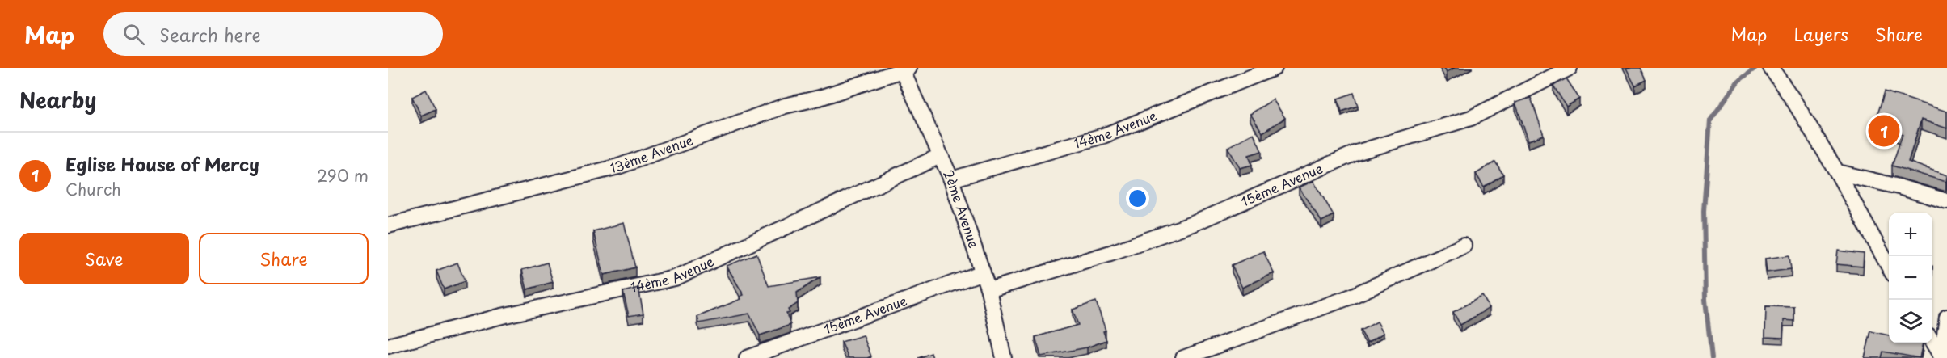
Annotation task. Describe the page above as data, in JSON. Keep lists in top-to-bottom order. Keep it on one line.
{"streets":{"street":["14ème Avenue","13ème Avenue","15ème Avenue","2ème Avenue"]},"crossings":[["14ème Avenue","2ème Avenue"],["13ème Avenue","2ème Avenue"],["15ème Avenue","2ème Avenue"]],"page":{"header":"Map","search":"Search here","nav":["Map","Layers","Share"],"heading":"Nearby","pins":"1","list":[{"mark":"1","name":"Eglise House of Mercy","note":"Church","value":"290 m"}],"map_buttons":["+","−"],"buttons":["Save","Share"]}}
